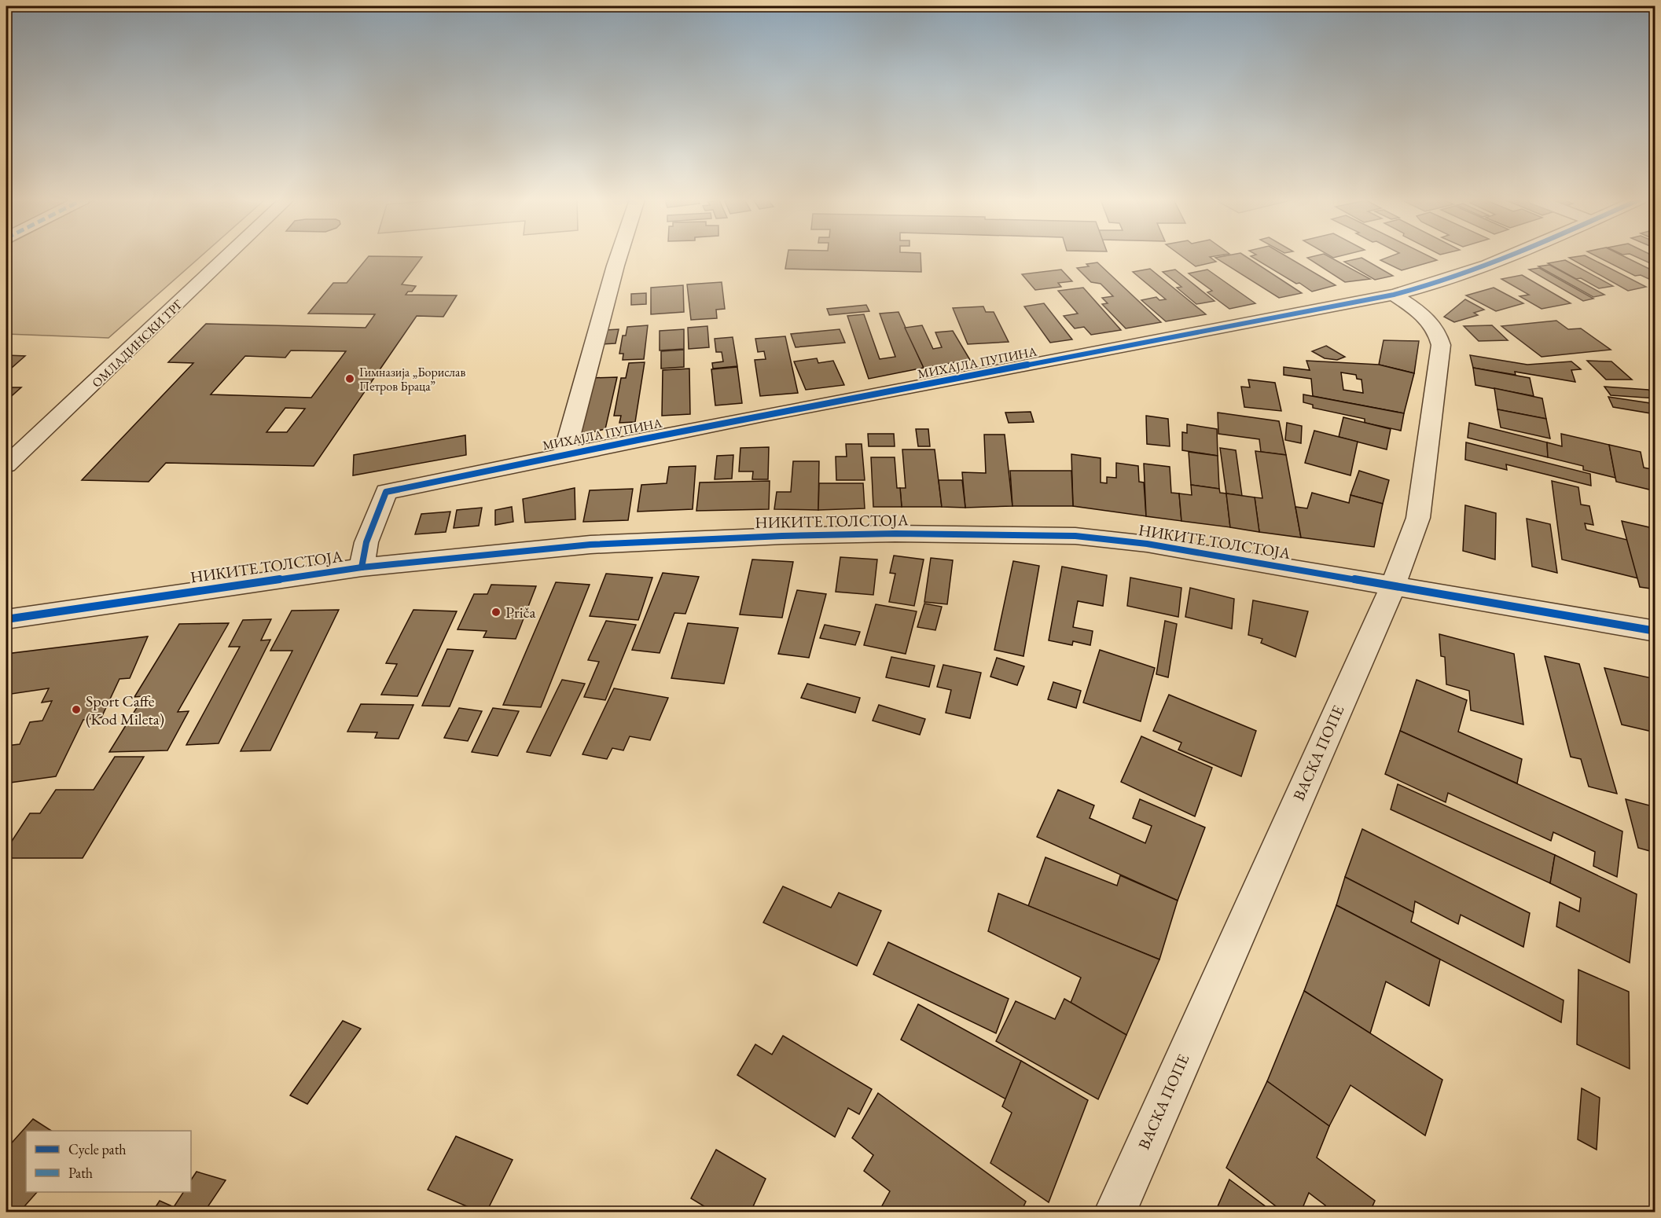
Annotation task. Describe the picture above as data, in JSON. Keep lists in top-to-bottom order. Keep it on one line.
{"streets":{"street":["ОМЛАДИНСКИ ТРГ","МИХАЈЛА ПУПИНА","НИКИТЕ ТОЛСТОЈА","ВАСКА ПОПЕ"]},"crossings":[["МИХАЈЛА ПУПИНА","НИКИТЕ ТОЛСТОЈА"],["МИХАЈЛА ПУПИНА","ВАСКА ПОПЕ"],["НИКИТЕ ТОЛСТОЈА","ВАСКА ПОПЕ"]],"places":["Гимназија „Борислав Петров Браца”","Priča","Sport Caffe (Kod Mileta)"],"legend":["Cycle path","Path"]}
